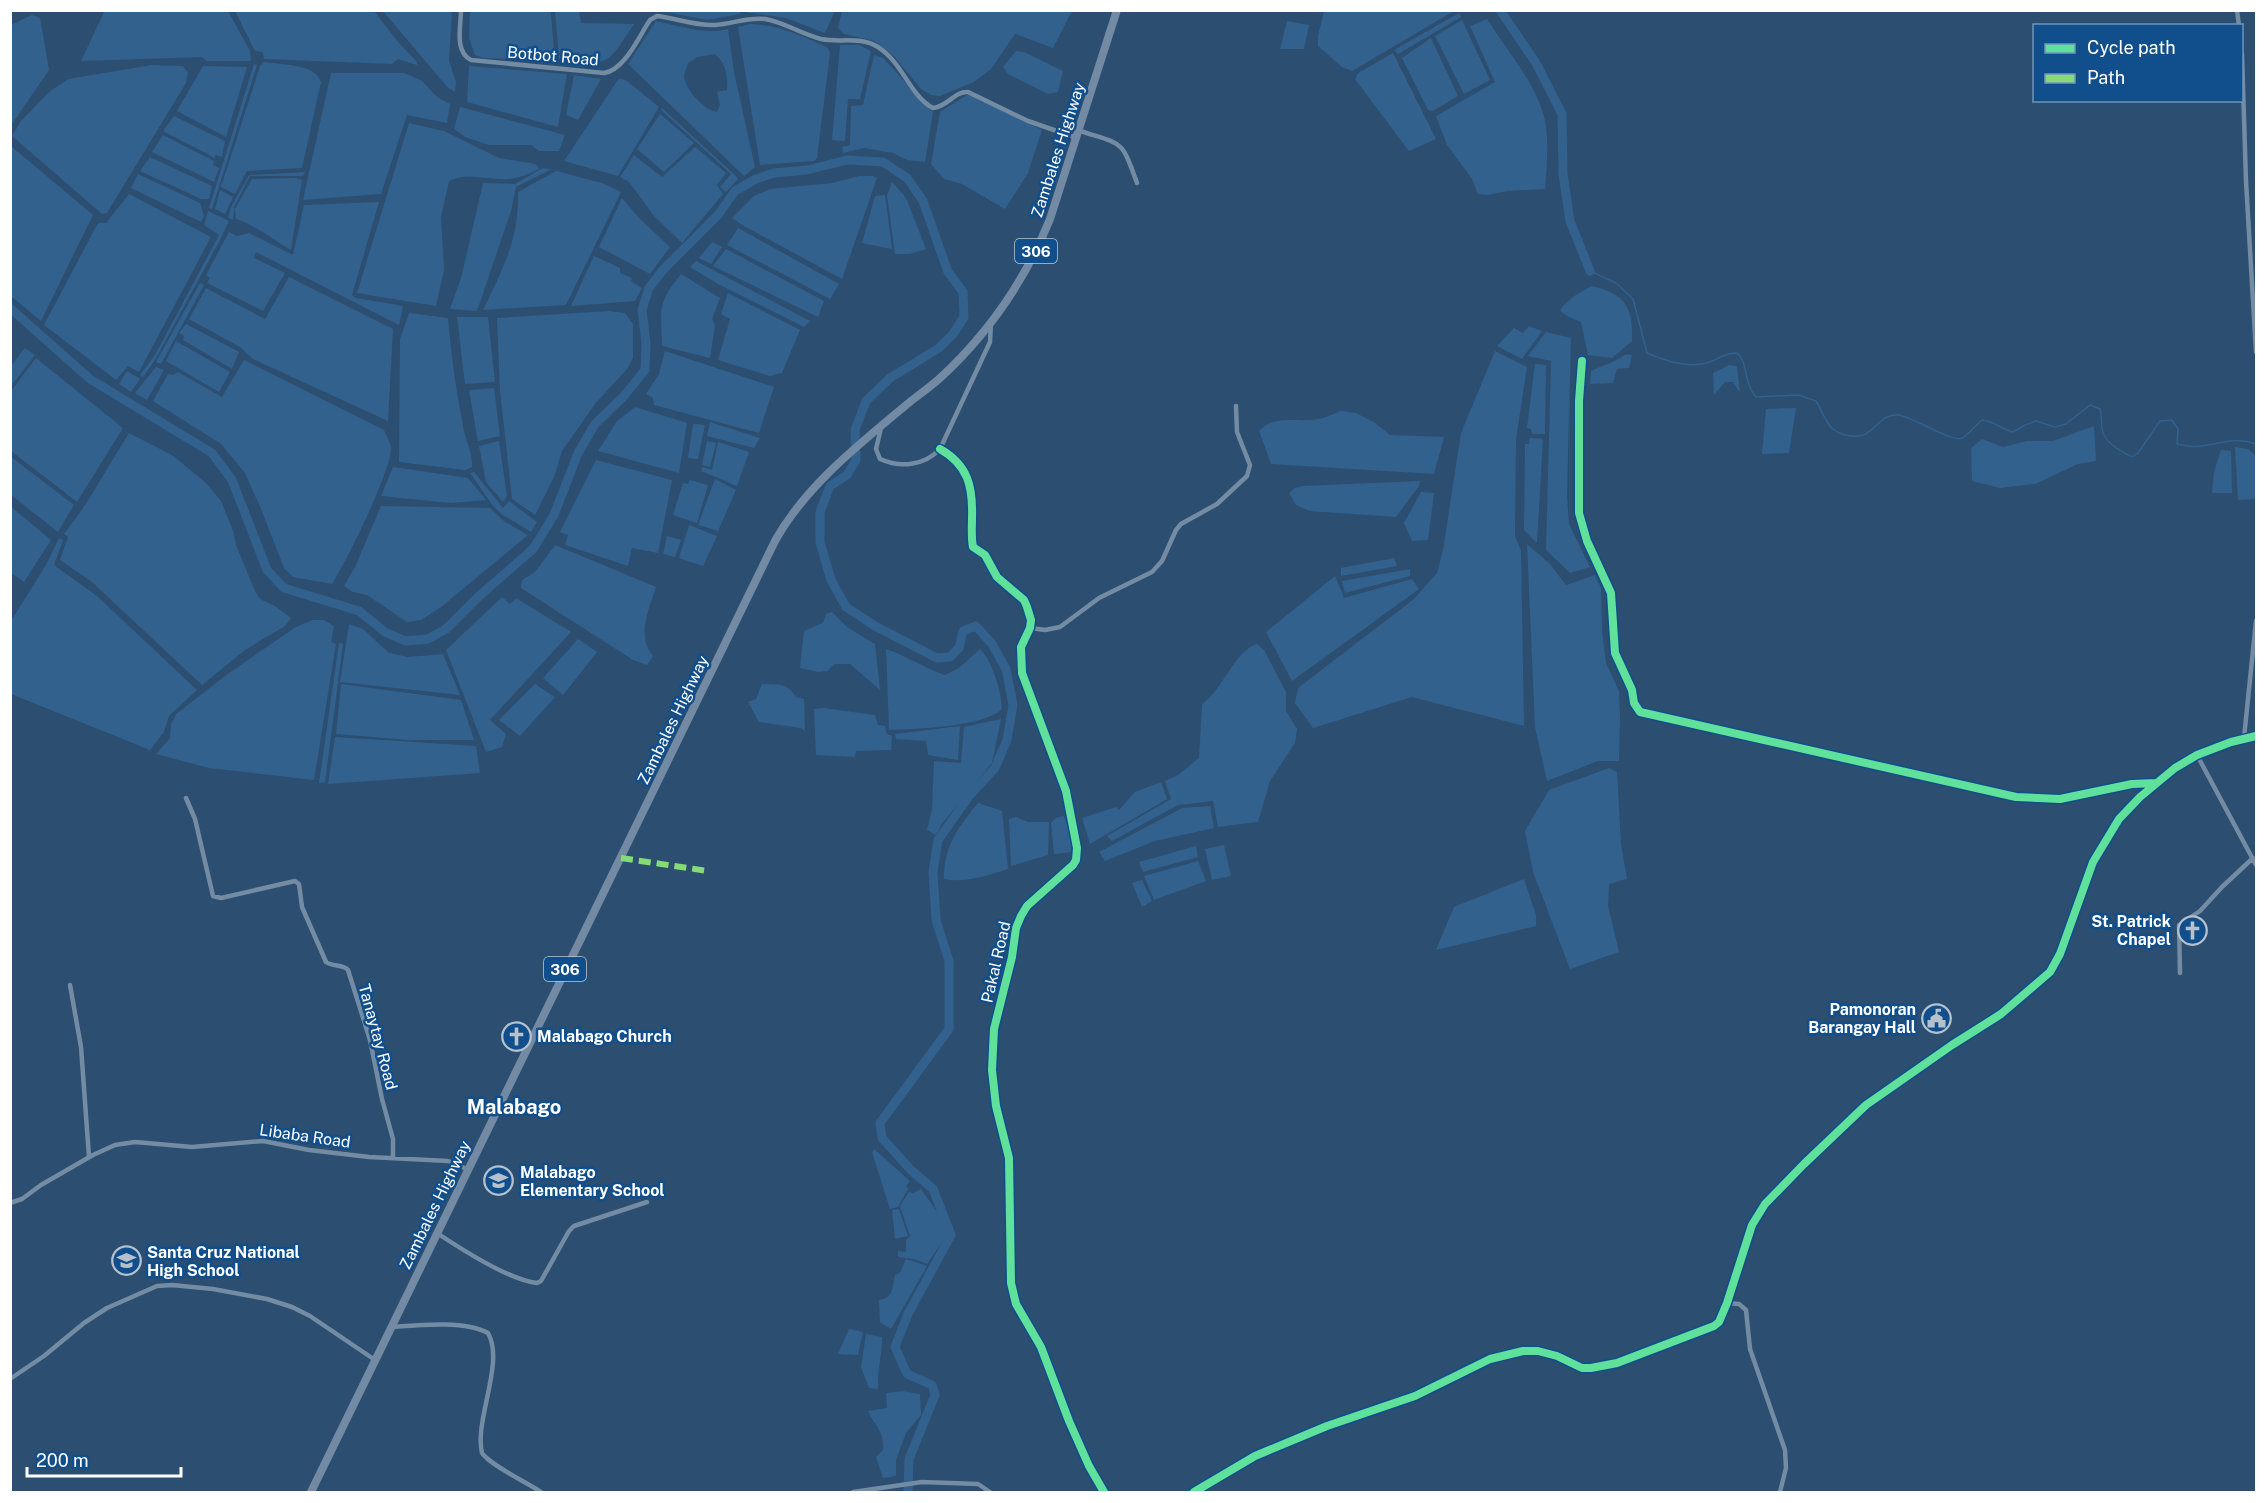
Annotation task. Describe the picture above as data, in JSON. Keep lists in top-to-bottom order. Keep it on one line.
{"streets":{"main road":["Zambales Highway","306"],"street":["Botbot Road","Pakal Road","Tanaytay Road","Libaba Road"]},"crossings":[["Botbot Road","Zambales Highway"],["Zambales Highway","Libaba Road"],["Tanaytay Road","Libaba Road"]],"districts":["Malabago"],"places":{"church":["St. Patrick Chapel","Malabago Church"],"public building":["Pamonoran Barangay Hall"],"school or university":["Malabago Elementary School","Santa Cruz National High School"]},"legend":["Cycle path","Path"],"scale_bar":"200 m"}
